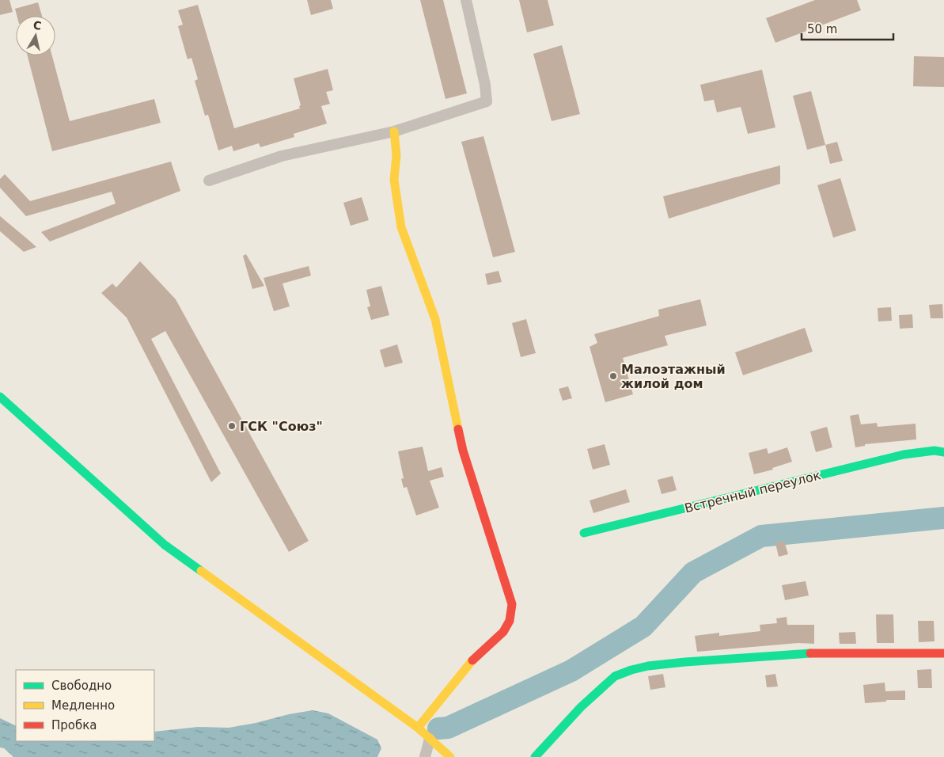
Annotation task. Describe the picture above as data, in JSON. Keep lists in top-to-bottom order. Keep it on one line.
{"streets":{"street":["Встречный переулок"]},"places":["Малоэтажный жилой дом","ГСК \"Союз\""],"legend":["Свободно","Медленно","Пробка"],"scale_bar":"50 m","north":"top"}
